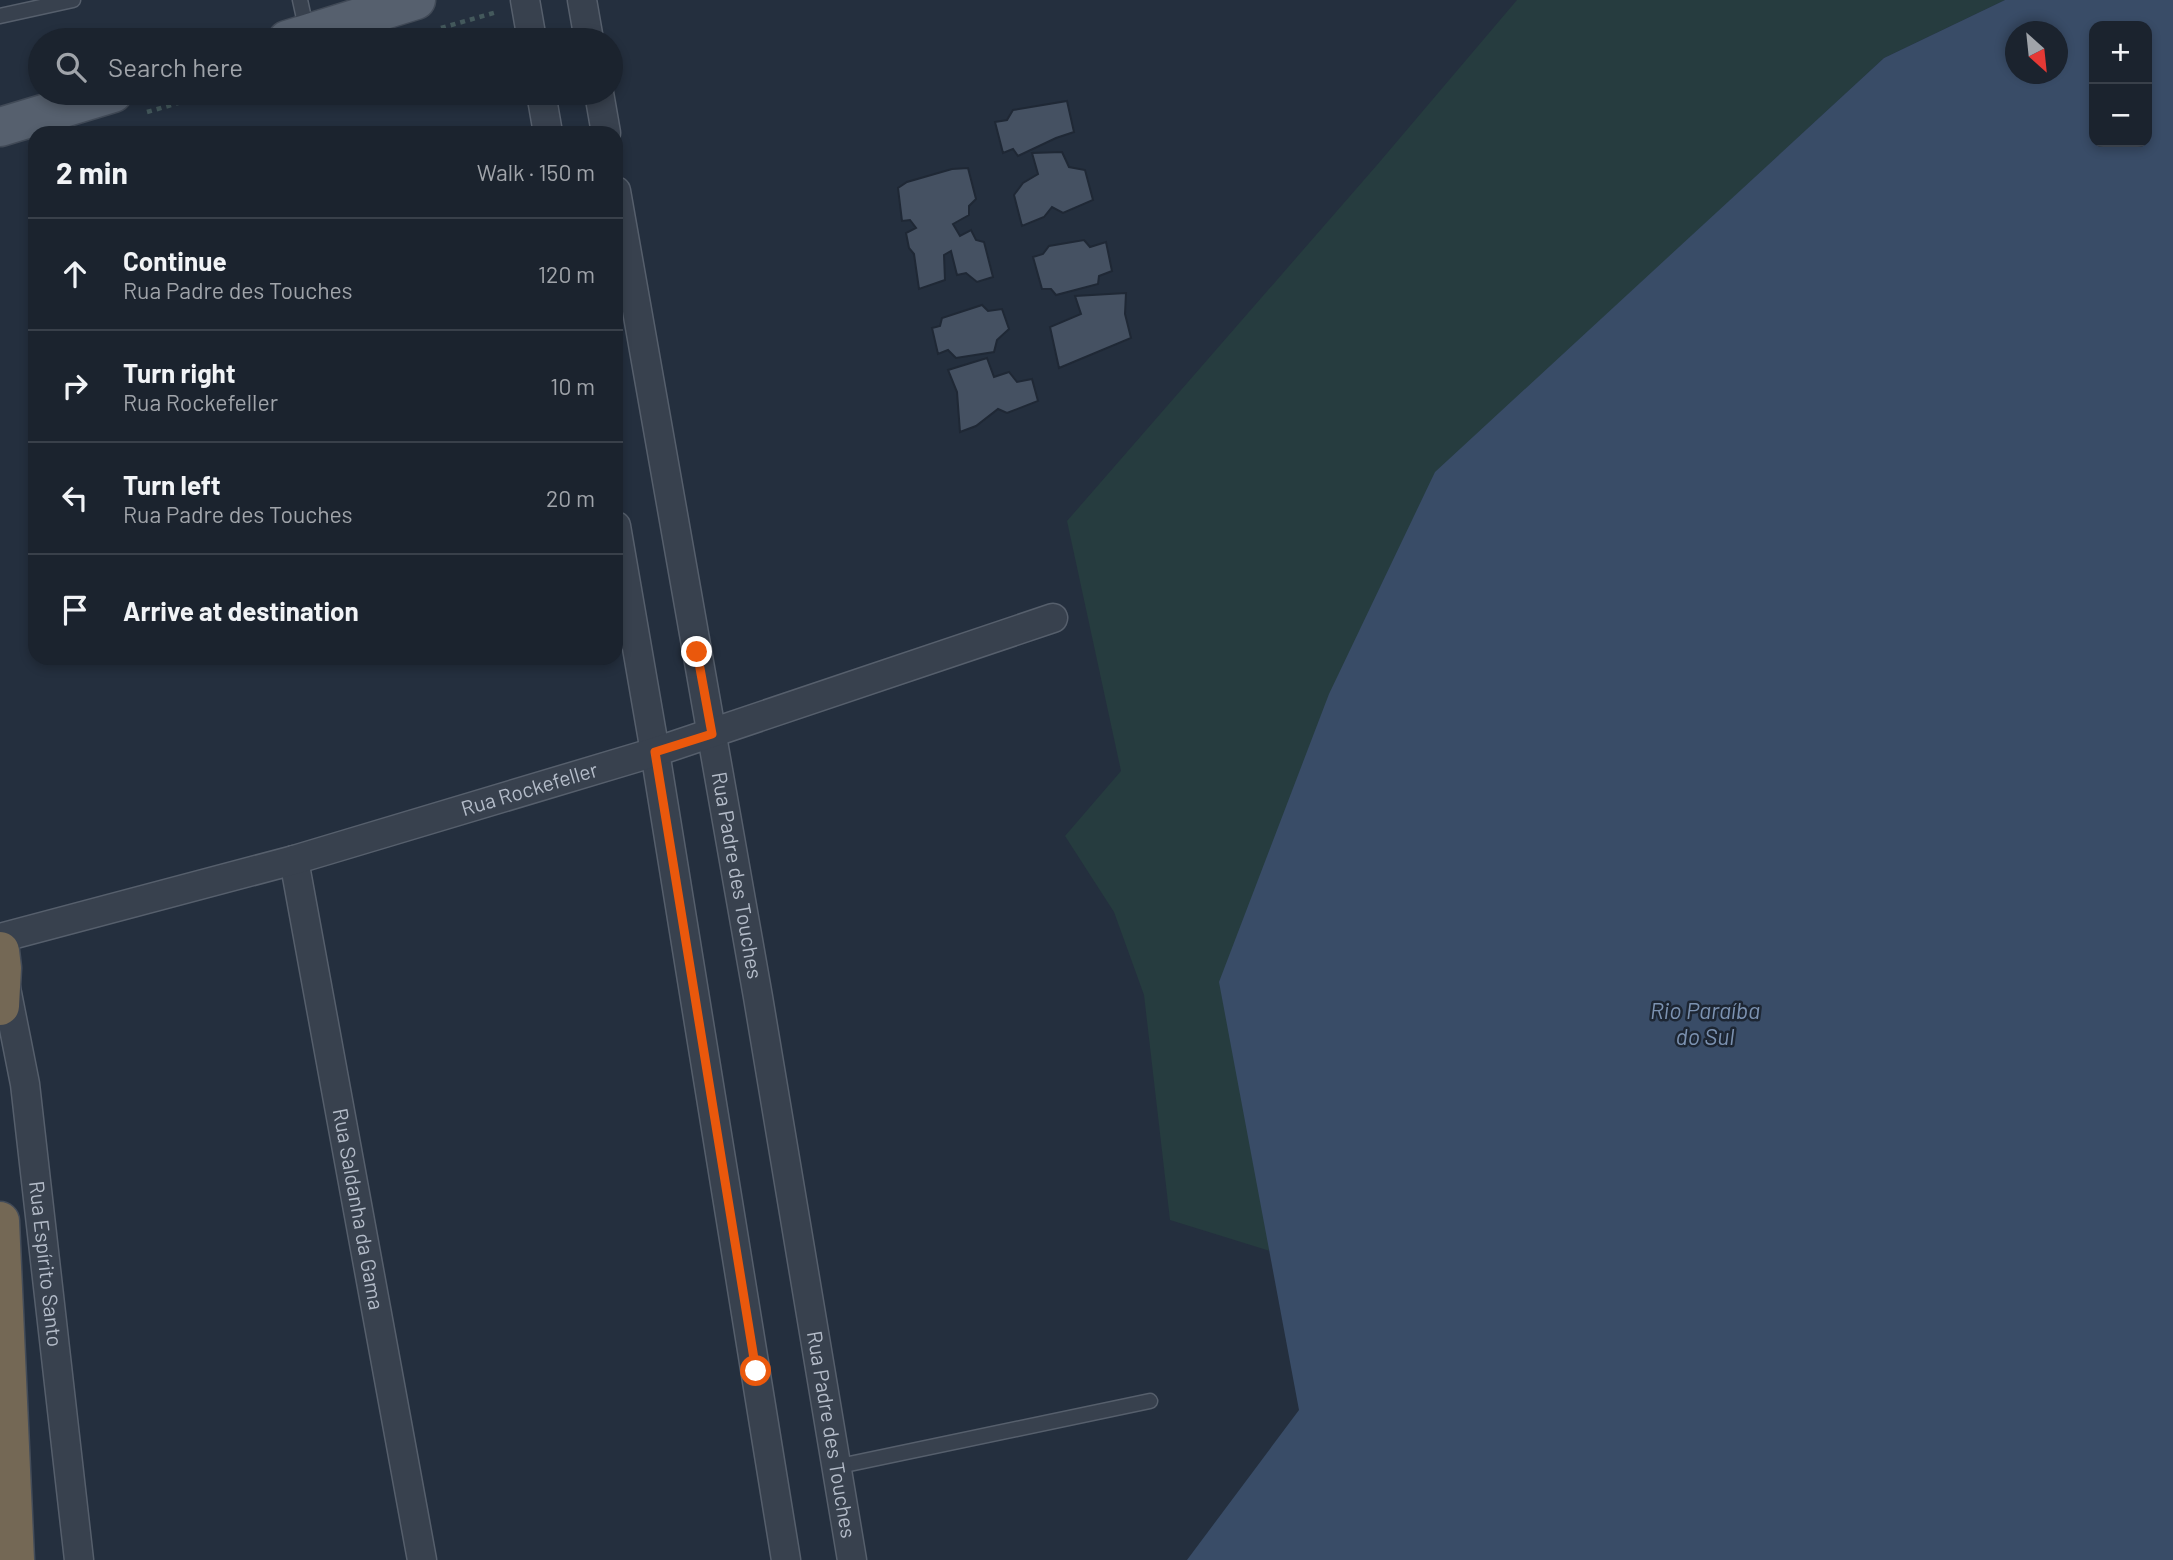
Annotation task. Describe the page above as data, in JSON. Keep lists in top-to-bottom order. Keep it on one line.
{"streets":{"street":["Rua Rockefeller","Rua Padre des Touches","Rua Saldanha da Gama","Rua Espírito Santo"]},"crossings":[["Rua Rockefeller","Rua Padre des Touches"],["Rua Rockefeller","Rua Saldanha da Gama"],["Rua Rockefeller","Rua Espírito Santo"]],"water":["Rio Paraíba do Sul"],"north":"bottom right","page":{"map_buttons":["+","−"],"search":"Search here","heading":["2 min","Walk · 150 m"],"list":[["Continue","Rua Padre des Touches","120 m"],["Turn right","Rua Rockefeller","10 m"],["Turn left","Rua Padre des Touches","20 m"],"Arrive at destination"]}}
